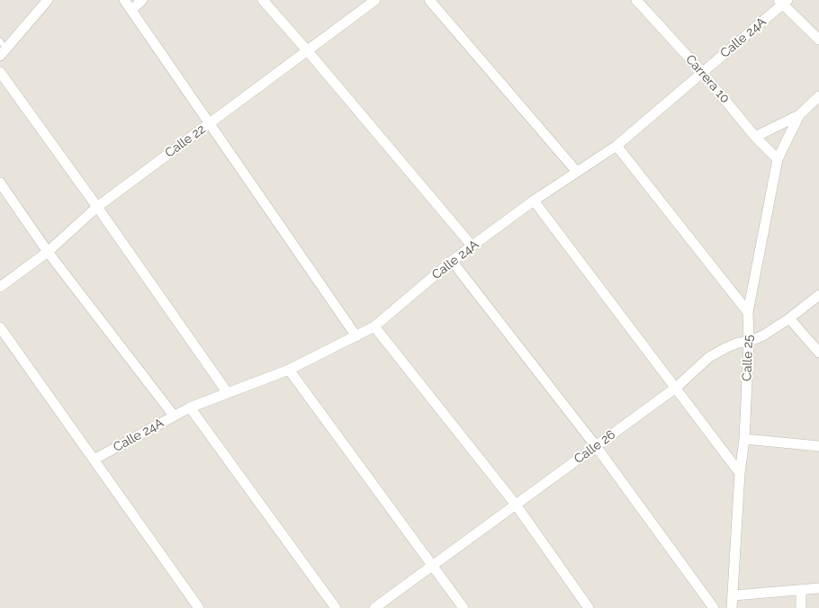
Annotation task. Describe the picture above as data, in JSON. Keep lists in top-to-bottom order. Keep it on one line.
{"streets":{"street":["Calle 24A","Carrera 10","Calle 22","Calle 25","Calle 26"]},"crossings":[["Calle 24A","Carrera 10"],["Carrera 10","Calle 25"],["Calle 25","Calle 26"]]}
